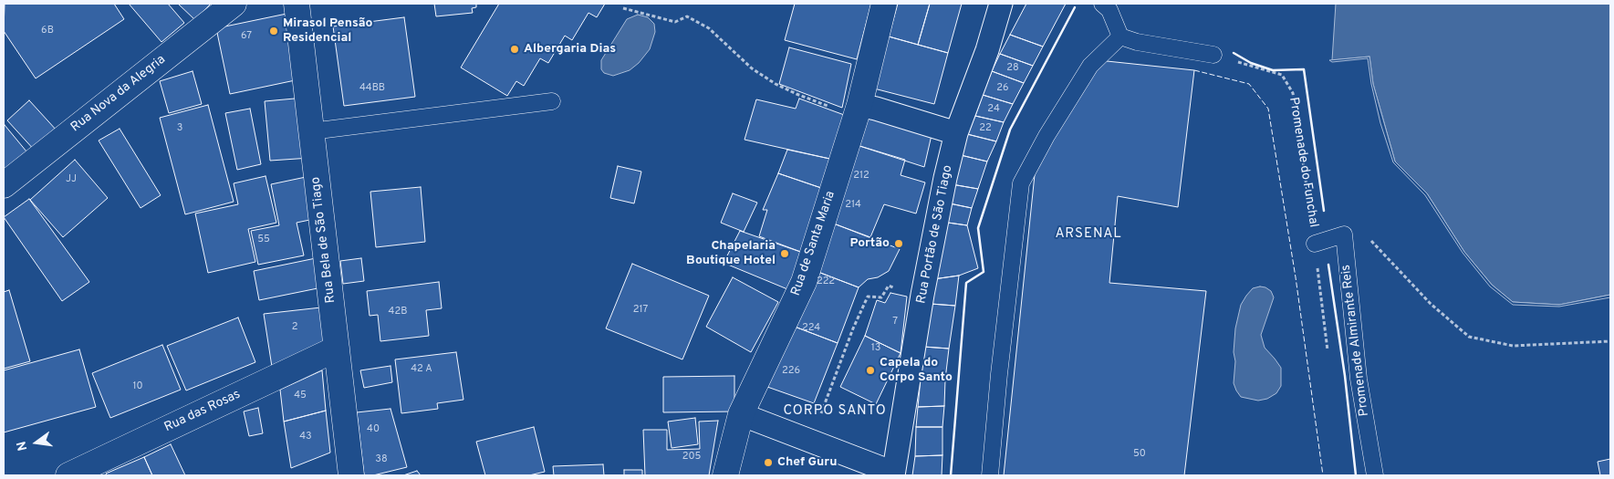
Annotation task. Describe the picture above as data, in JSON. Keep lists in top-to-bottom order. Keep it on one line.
{"streets":{"street":["Rua Nova da Alegria","Rua Portão de São Tiago","Rua Bela de São Tiago","Rua de Santa Maria","Rua das Rosas"],"lane":["Promenade Almirante Reis"],"path":["Promenade do Funchal"]},"crossings":[["Rua Bela de São Tiago","Rua das Rosas"]],"districts":["ARSENAL","CORPO SANTO"],"places":["Mirasol Pensão Residencial","Albergaria Dias","Portão","Chapelaria Boutique Hotel","Capela do Corpo Santo","Chef Guru"],"house_numbers":["6B","67","28","44BB","26","24","3","22","212","JJ","214","55","222","217","42B","7","2","224","13","42 A","226","10","45","40","43","50","205","38"],"north":"left"}
